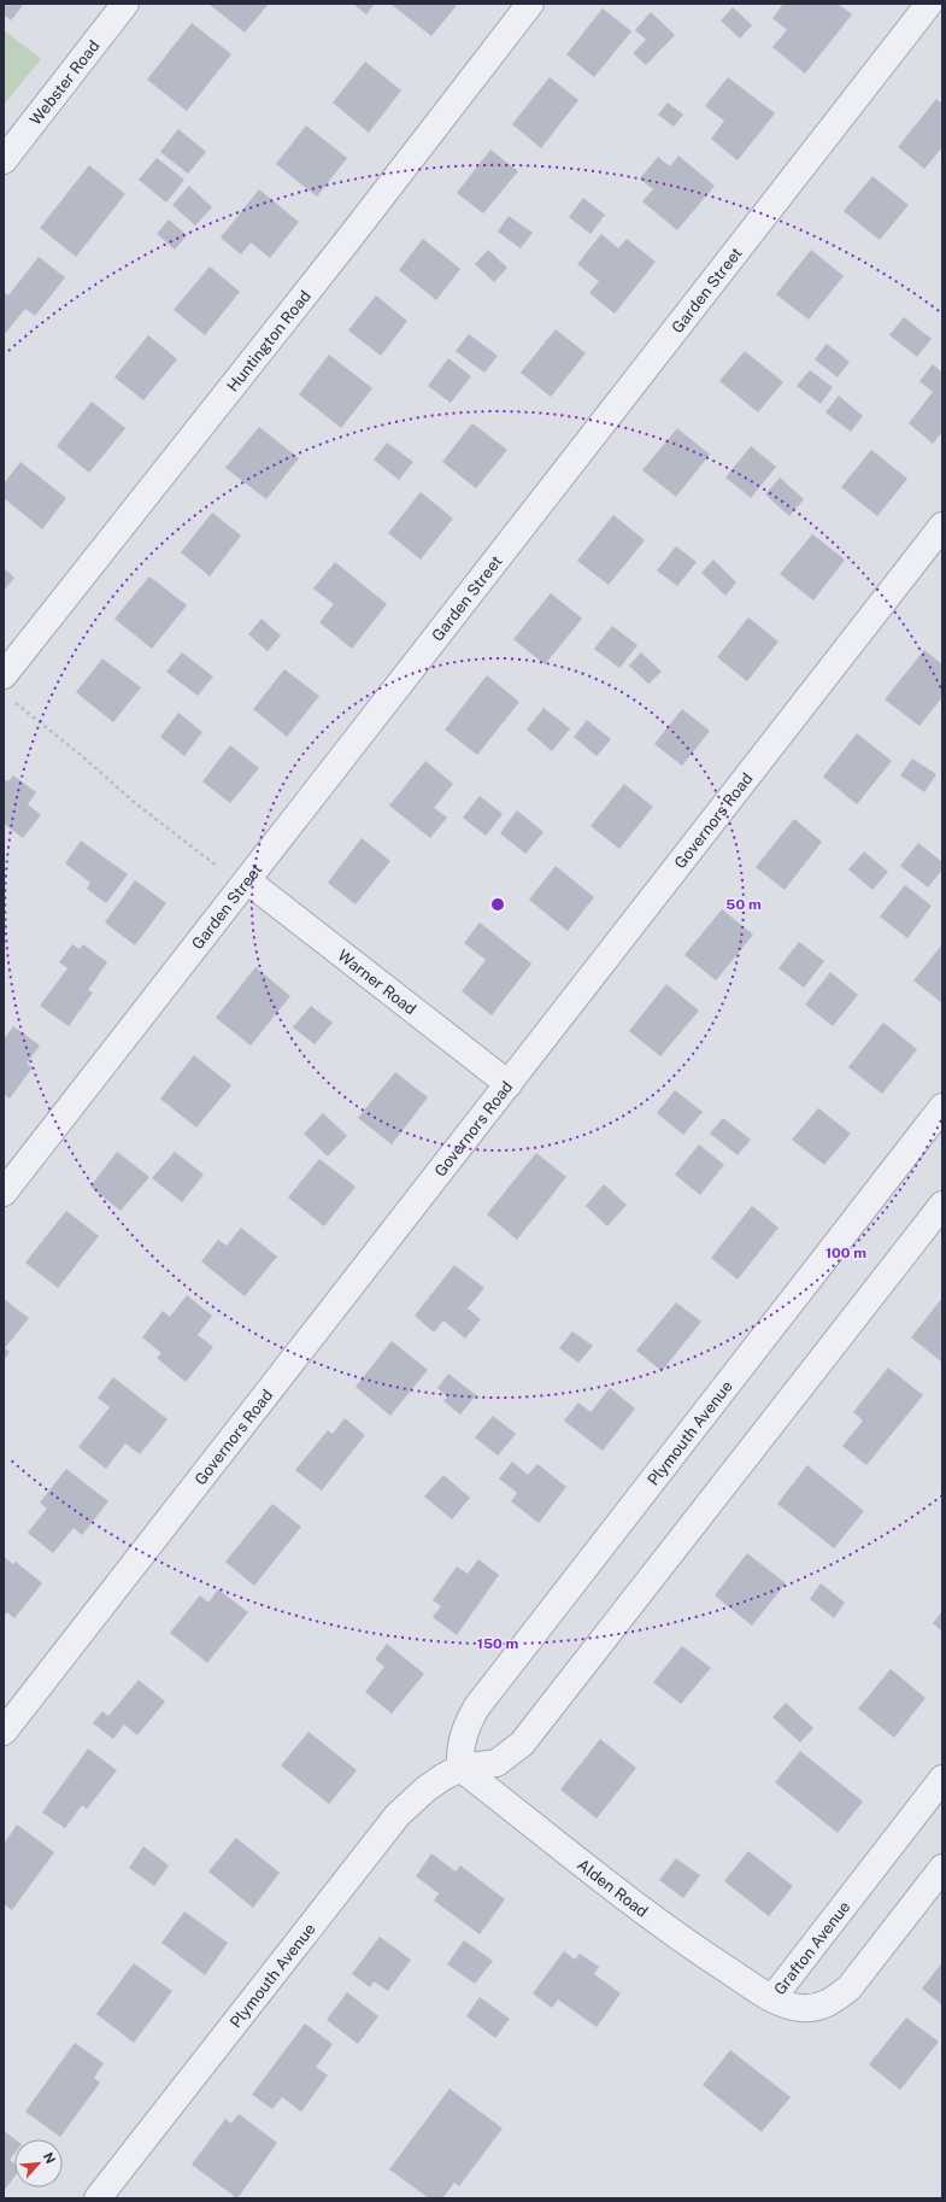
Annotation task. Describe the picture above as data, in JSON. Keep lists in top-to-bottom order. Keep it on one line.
{"streets":{"street":["Webster Road","Garden Street","Huntington Road","Governors Road","Warner Road","Plymouth Avenue","Alden Road","Grafton Avenue"]},"crossings":[["Garden Street","Warner Road"],["Governors Road","Warner Road"],["Plymouth Avenue","Alden Road"],["Alden Road","Grafton Avenue"]],"north":"top right","rings":["50 m","100 m","150 m"]}
